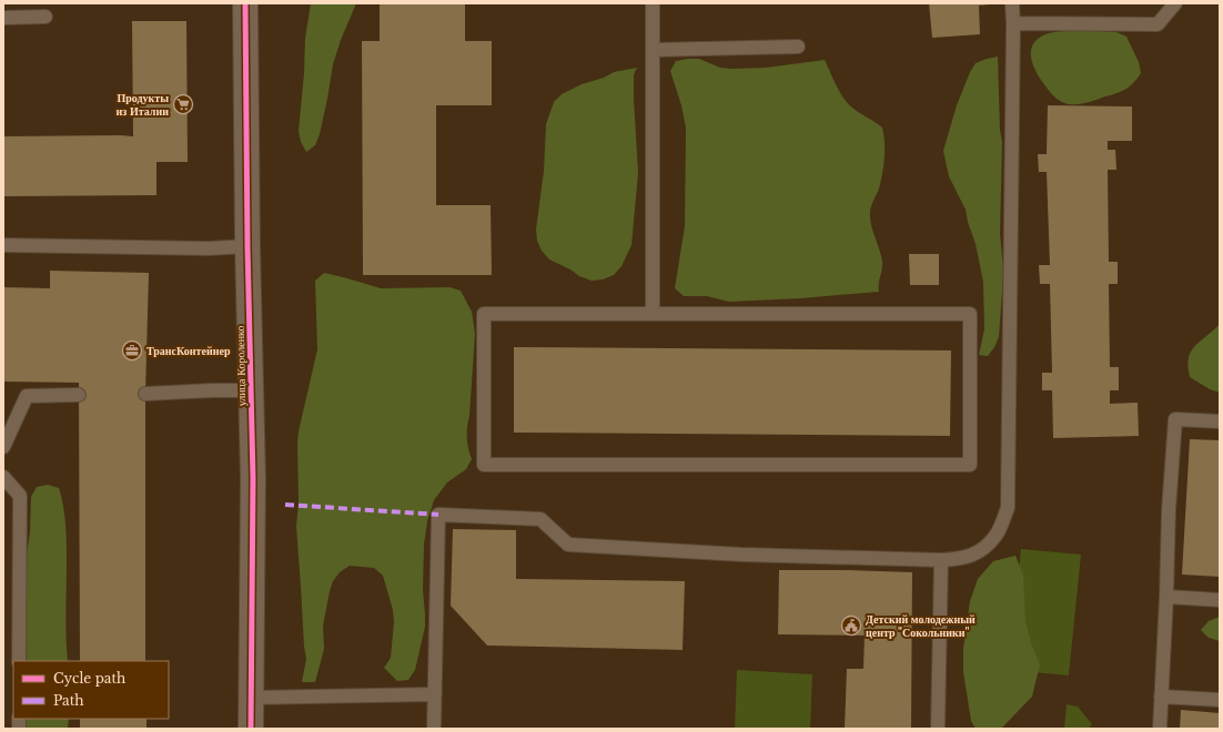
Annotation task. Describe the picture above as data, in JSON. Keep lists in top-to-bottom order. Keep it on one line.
{"streets":{"street":["улица Короленко"]},"places":{"supermarket":["Продукты из Италии"],"office":["ТрансКонтейнер"],"public building":["Детский молодежный центр \"Сокольники\""]},"legend":["Cycle path","Path"]}
